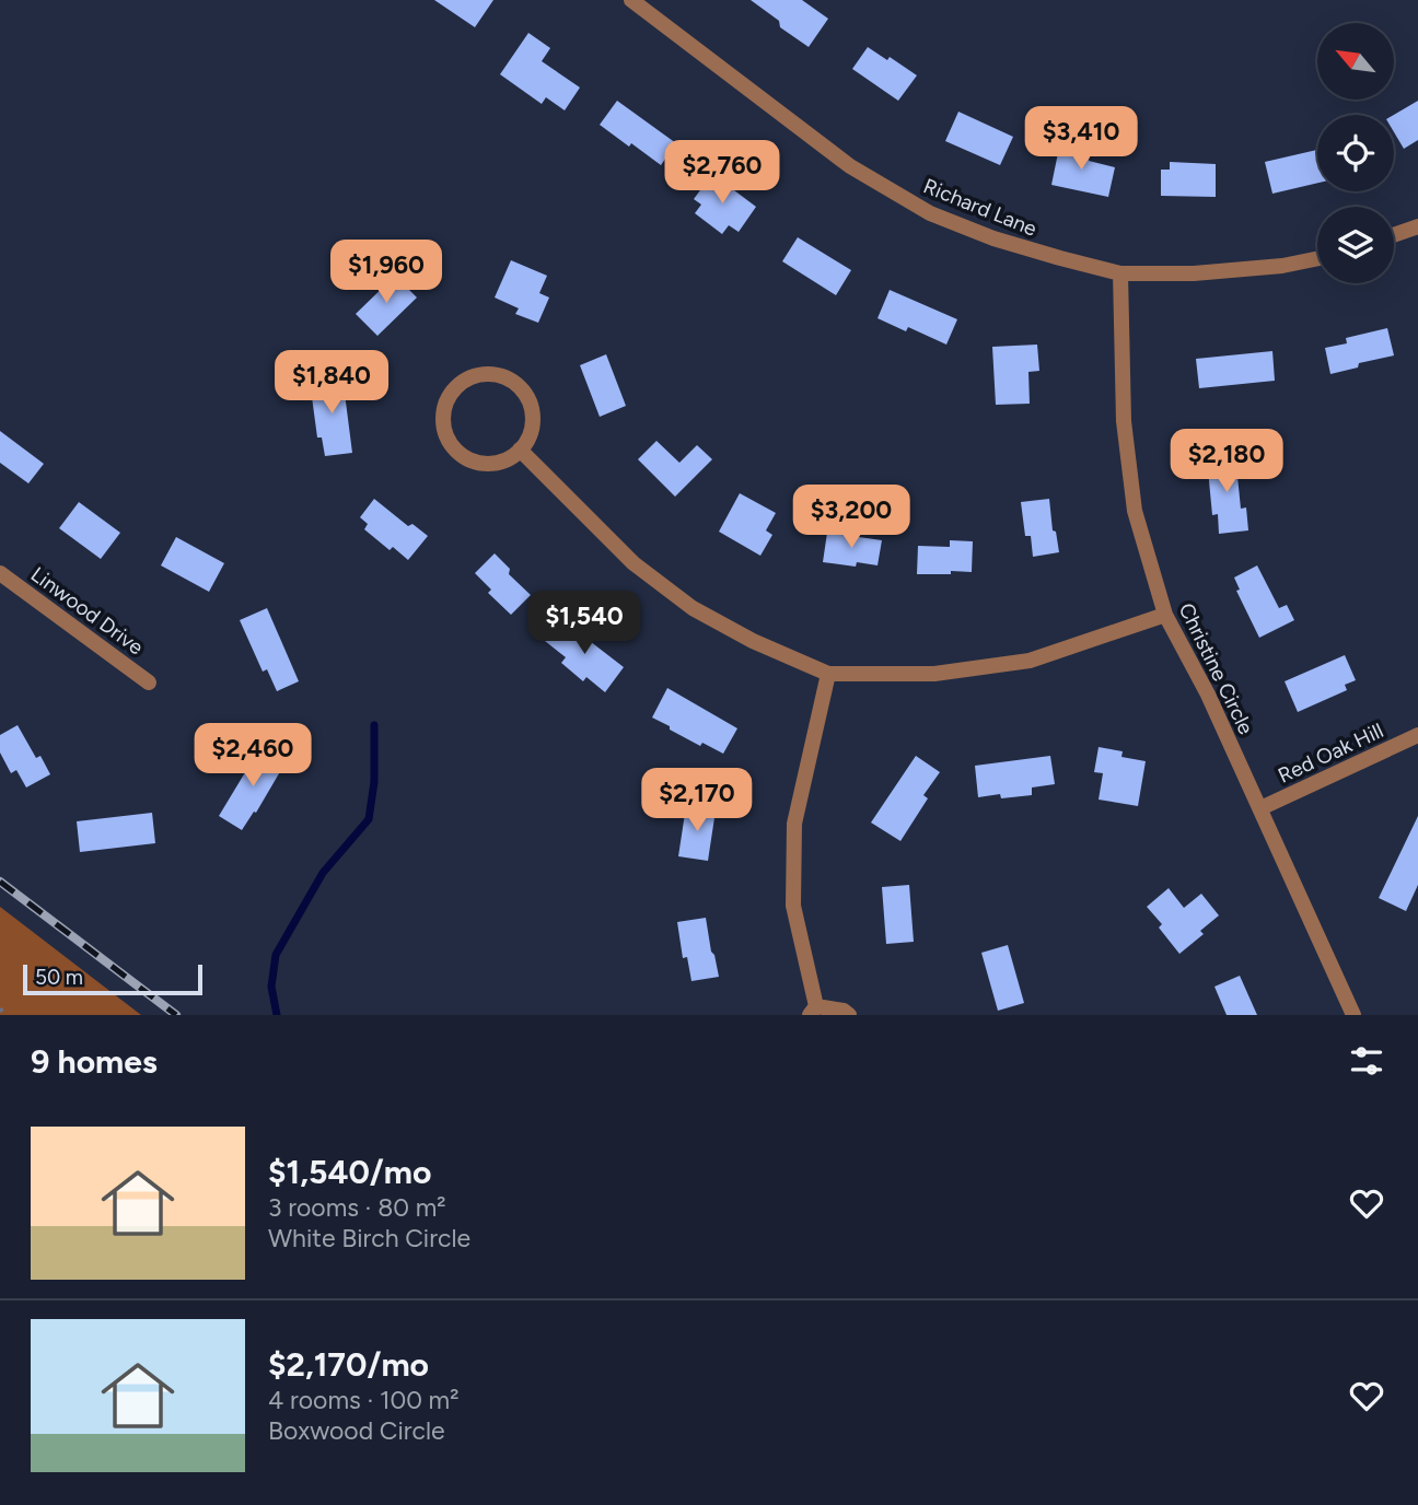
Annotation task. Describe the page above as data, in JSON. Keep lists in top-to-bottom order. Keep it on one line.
{"streets":{"street":["Richard Lane","Linwood Drive","Christine Circle","Red Oak Hill"]},"crossings":[["Richard Lane","Christine Circle"],["Christine Circle","Red Oak Hill"]],"scale_bar":"50 m","north":"top left","page":{"price":["$3,410","$2,760","$1,960","$1,840","$2,180","$3,200","$1,540","$2,460","$2,170"],"scale":"50 m","heading":"9 homes","list":[{"name":"$1,540/mo","note":"3 rooms · 80 m² · White Birch Circle"},{"name":"$2,170/mo","note":"4 rooms · 100 m² · Boxwood Circle"}]}}
